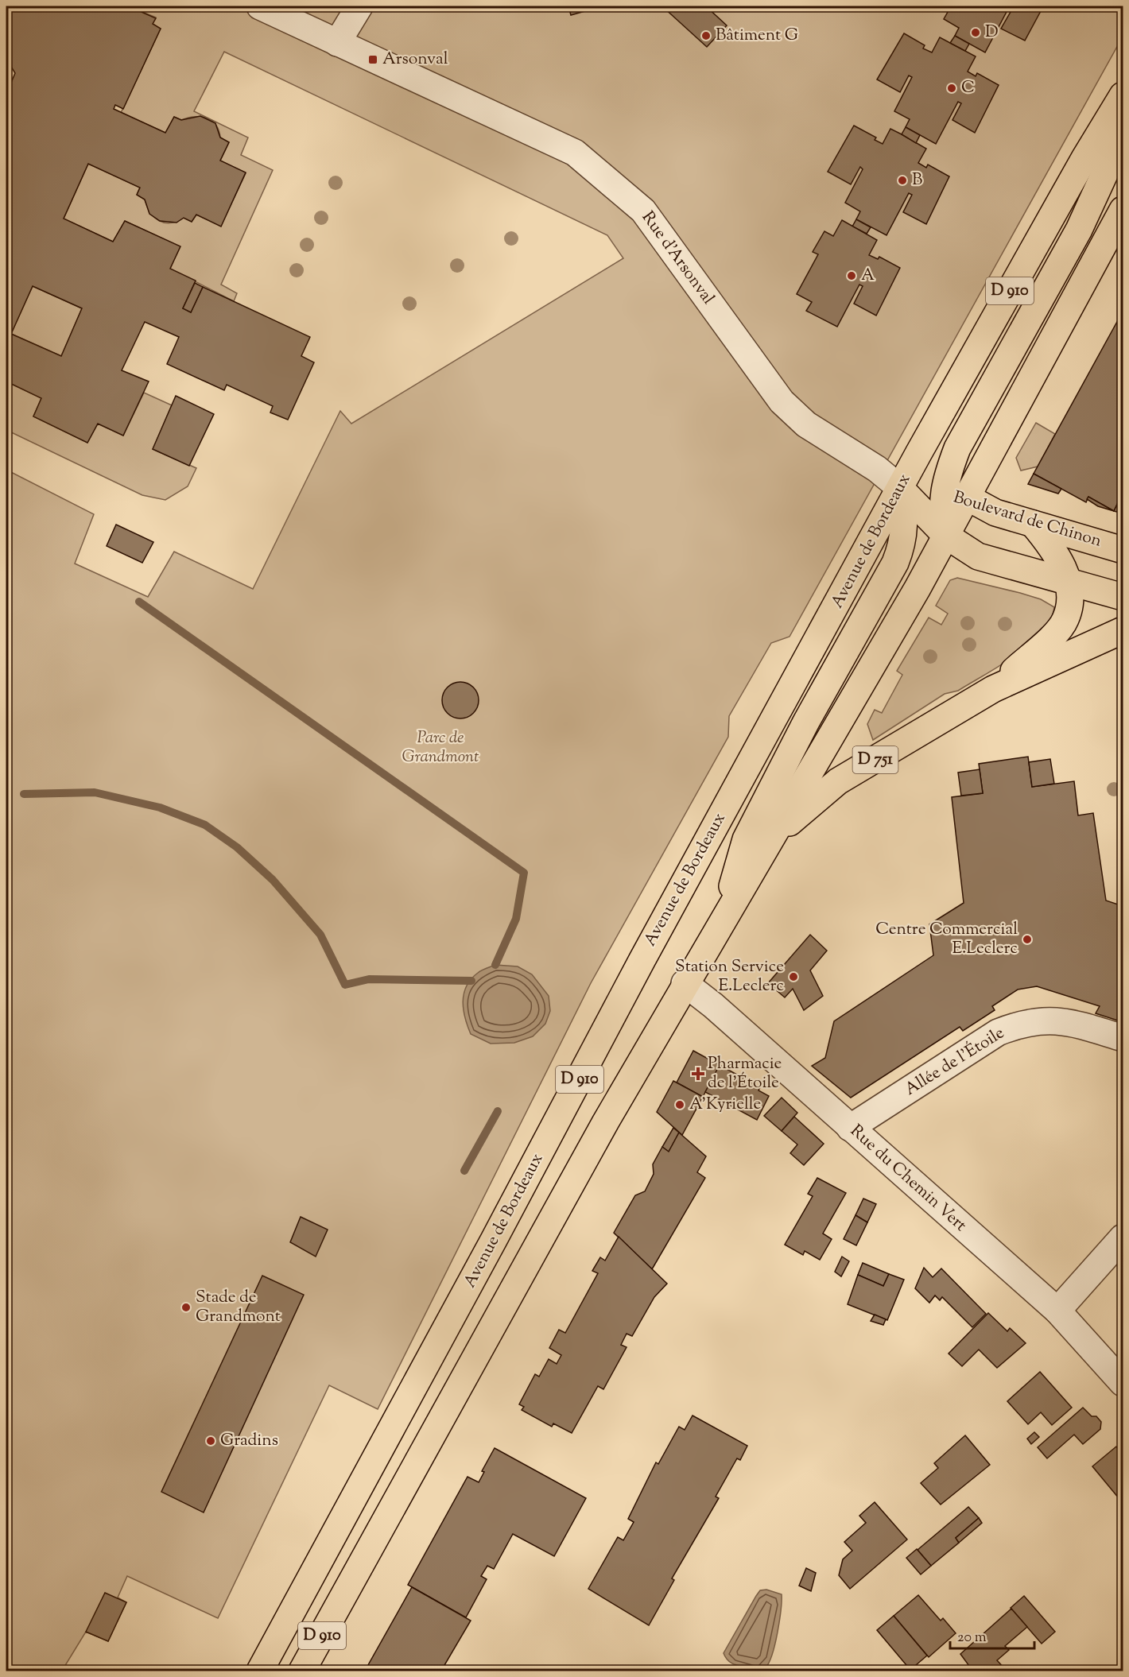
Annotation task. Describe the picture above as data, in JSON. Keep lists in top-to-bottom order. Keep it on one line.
{"streets":{"main road":["D 910","Boulevard de Chinon","Avenue de Bordeaux","D 751"],"street":["Rue d'Arsonval","Allée de l'Étoile","Rue du Chemin Vert"]},"crossings":[["Rue d'Arsonval","Boulevard de Chinon"],["Rue d'Arsonval","Avenue de Bordeaux"],["D 910","Boulevard de Chinon"],["D 910","D 751"],["D 910","Rue du Chemin Vert"],["Boulevard de Chinon","Avenue de Bordeaux"],["Boulevard de Chinon","D 751"],["Allée de l'Étoile","Rue du Chemin Vert"]],"parks":["Parc de Grandmont"],"places":{"other":["D","Bâtiment G","C","B","A","Centre Commercial E.Leclerc","Station Service E.Leclerc","A'Kyrielle","Stade de Grandmont","Gradins"],"transit":["Arsonval"],"health":["Pharmacie de l'Étoile"]},"scale_bar":"20 m"}
